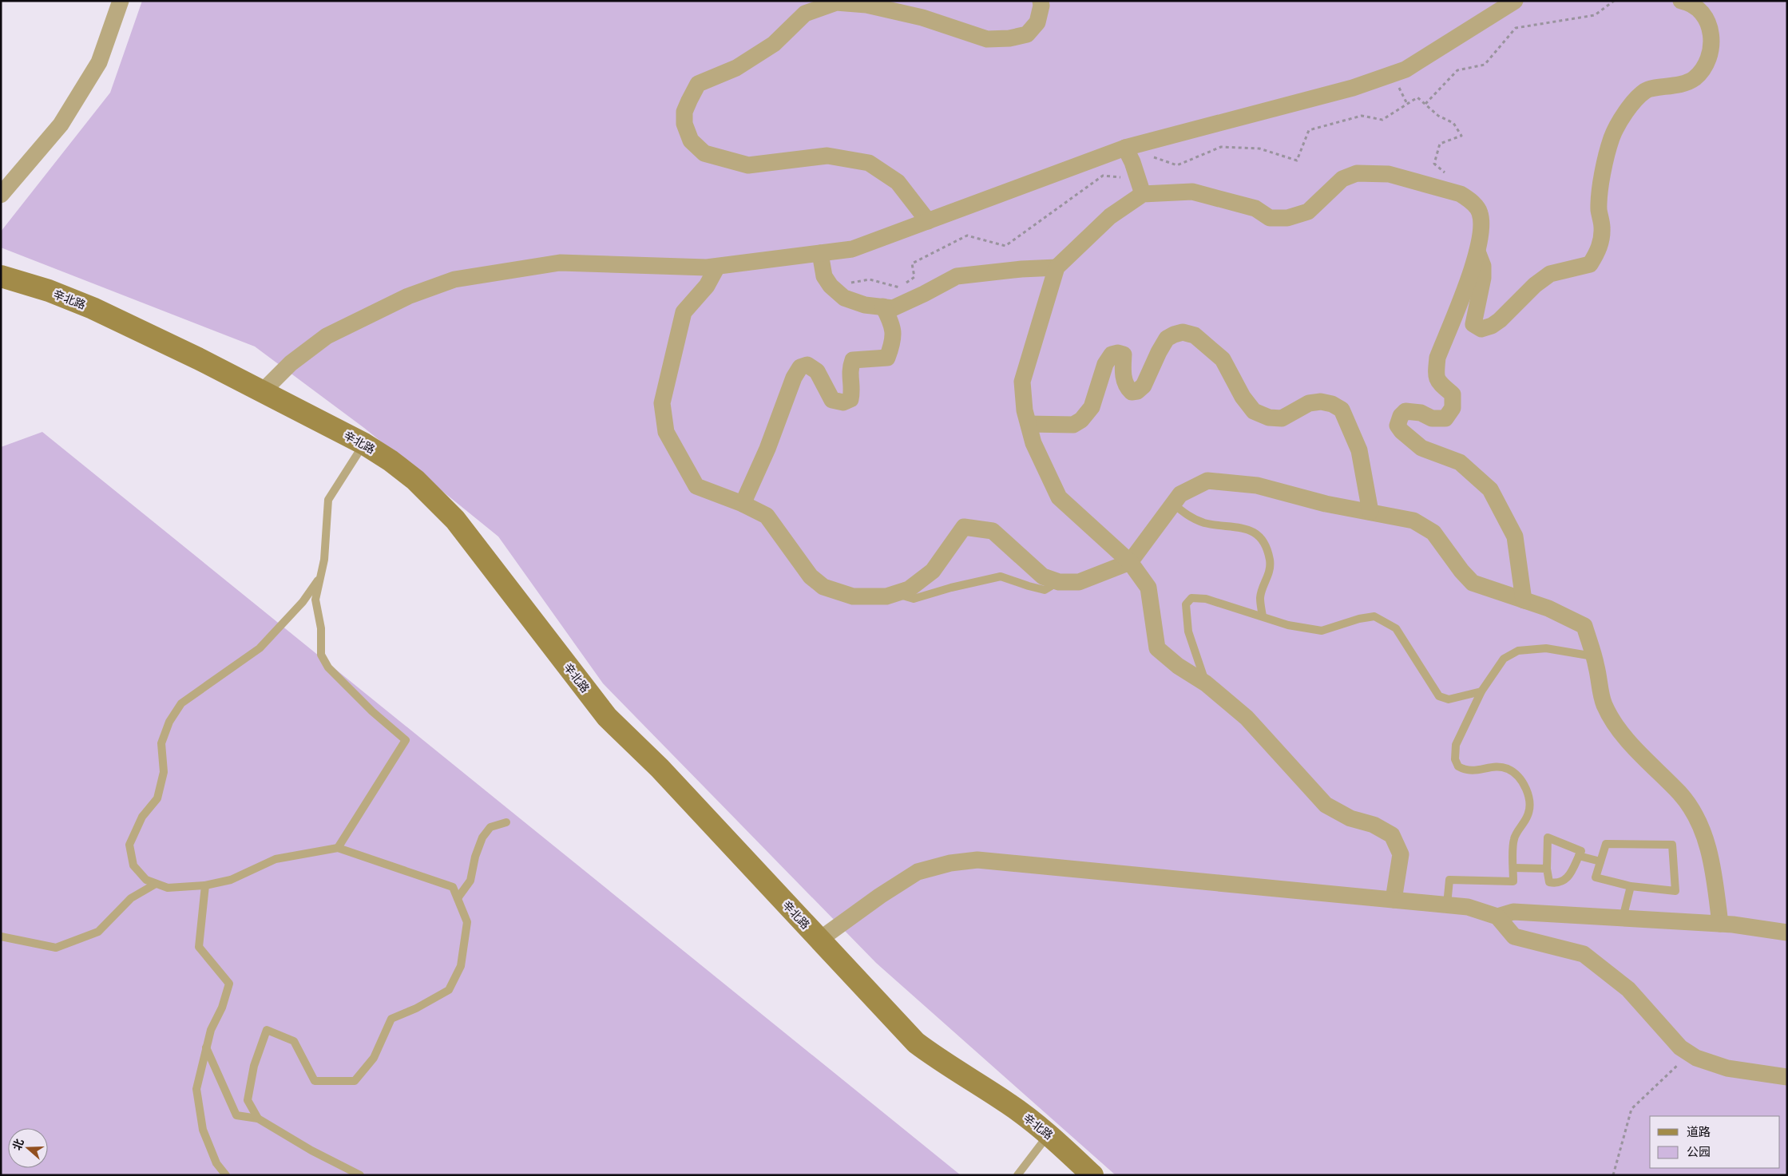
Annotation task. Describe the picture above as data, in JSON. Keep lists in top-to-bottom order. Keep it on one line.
{"streets":{"main road":["辛北路"]},"legend":["道路","公园"],"north":"left"}
